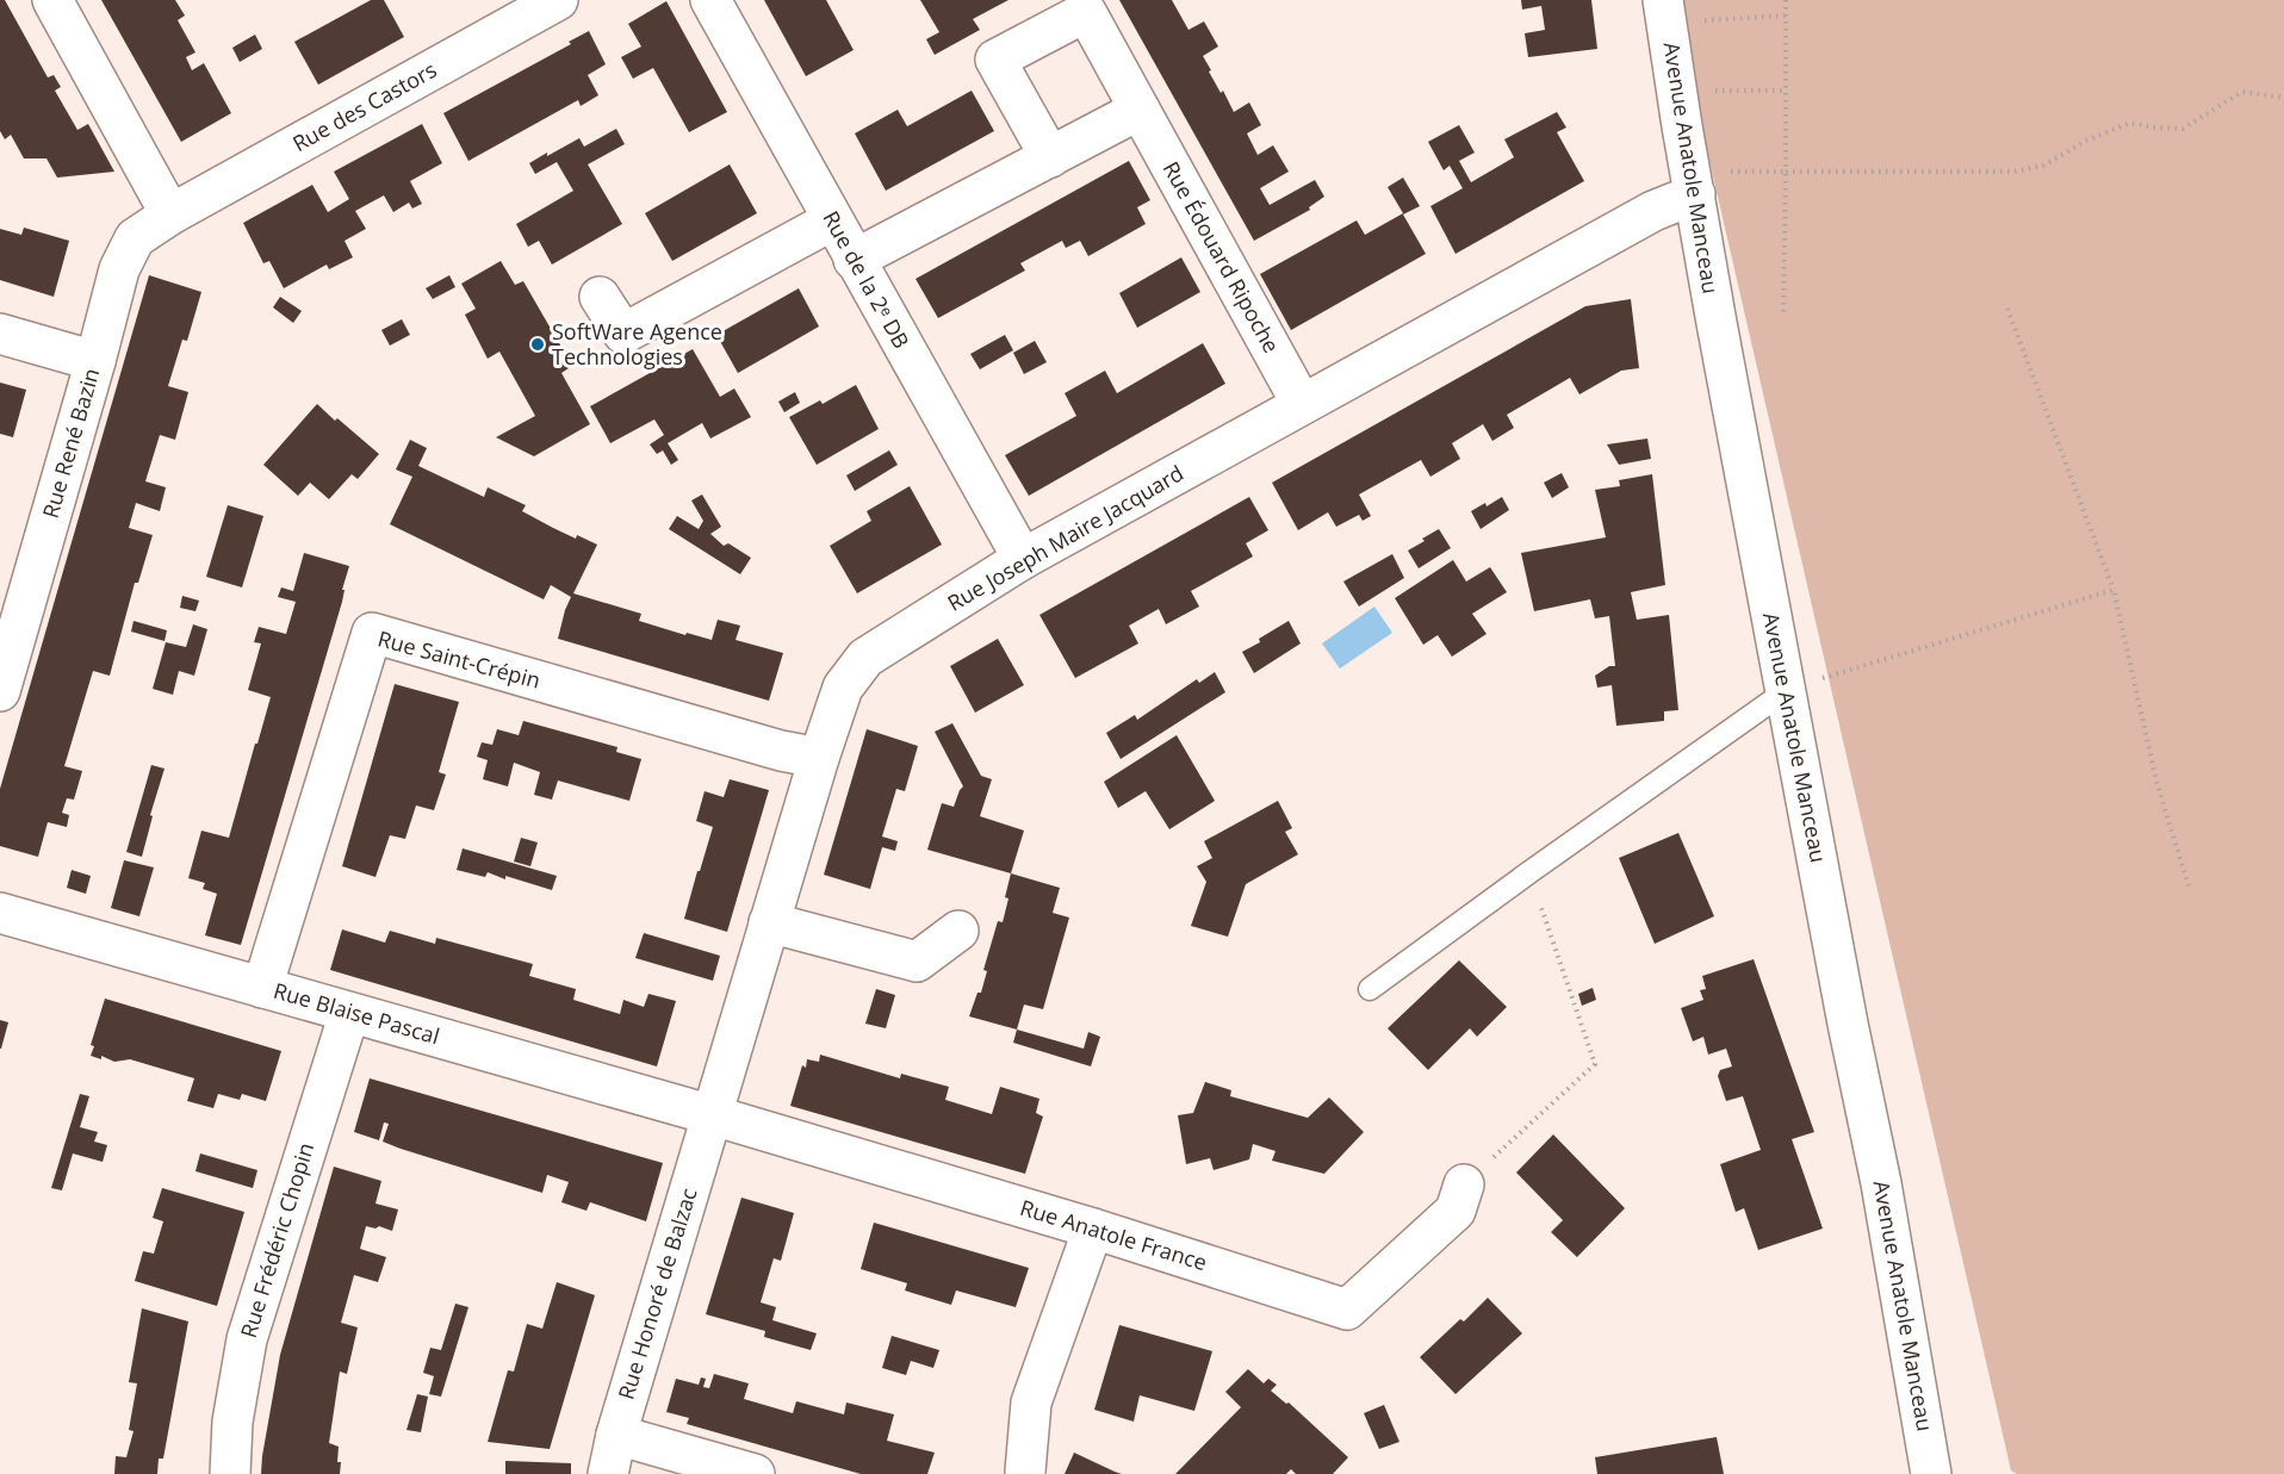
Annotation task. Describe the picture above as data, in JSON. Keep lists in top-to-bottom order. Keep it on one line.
{"streets":{"street":["Rue des Castors","Avenue Anatole Manceau","Rue Édouard Ripoche","Rue de la 2ᵉ DB","Rue René Bazin","Rue Joseph Maire Jacquard","Rue Saint-Crépin","Rue Blaise Pascal","Rue Anatole France","Rue Frédéric Chopin","Rue Honoré de Balzac"]},"crossings":[["Rue des Castors","Rue René Bazin"],["Avenue Anatole Manceau","Rue Joseph Maire Jacquard"],["Rue Édouard Ripoche","Rue Joseph Maire Jacquard"],["Rue de la 2ᵉ DB","Rue Joseph Maire Jacquard"],["Rue Joseph Maire Jacquard","Rue Saint-Crépin"],["Rue Joseph Maire Jacquard","Rue Blaise Pascal"],["Rue Joseph Maire Jacquard","Rue Anatole France"],["Rue Joseph Maire Jacquard","Rue Honoré de Balzac"],["Rue Saint-Crépin","Rue Blaise Pascal"],["Rue Blaise Pascal","Rue Anatole France"],["Rue Blaise Pascal","Rue Frédéric Chopin"],["Rue Blaise Pascal","Rue Honoré de Balzac"],["Rue Anatole France","Rue Honoré de Balzac"]],"places":["SoftWare Agence Technologies"]}
